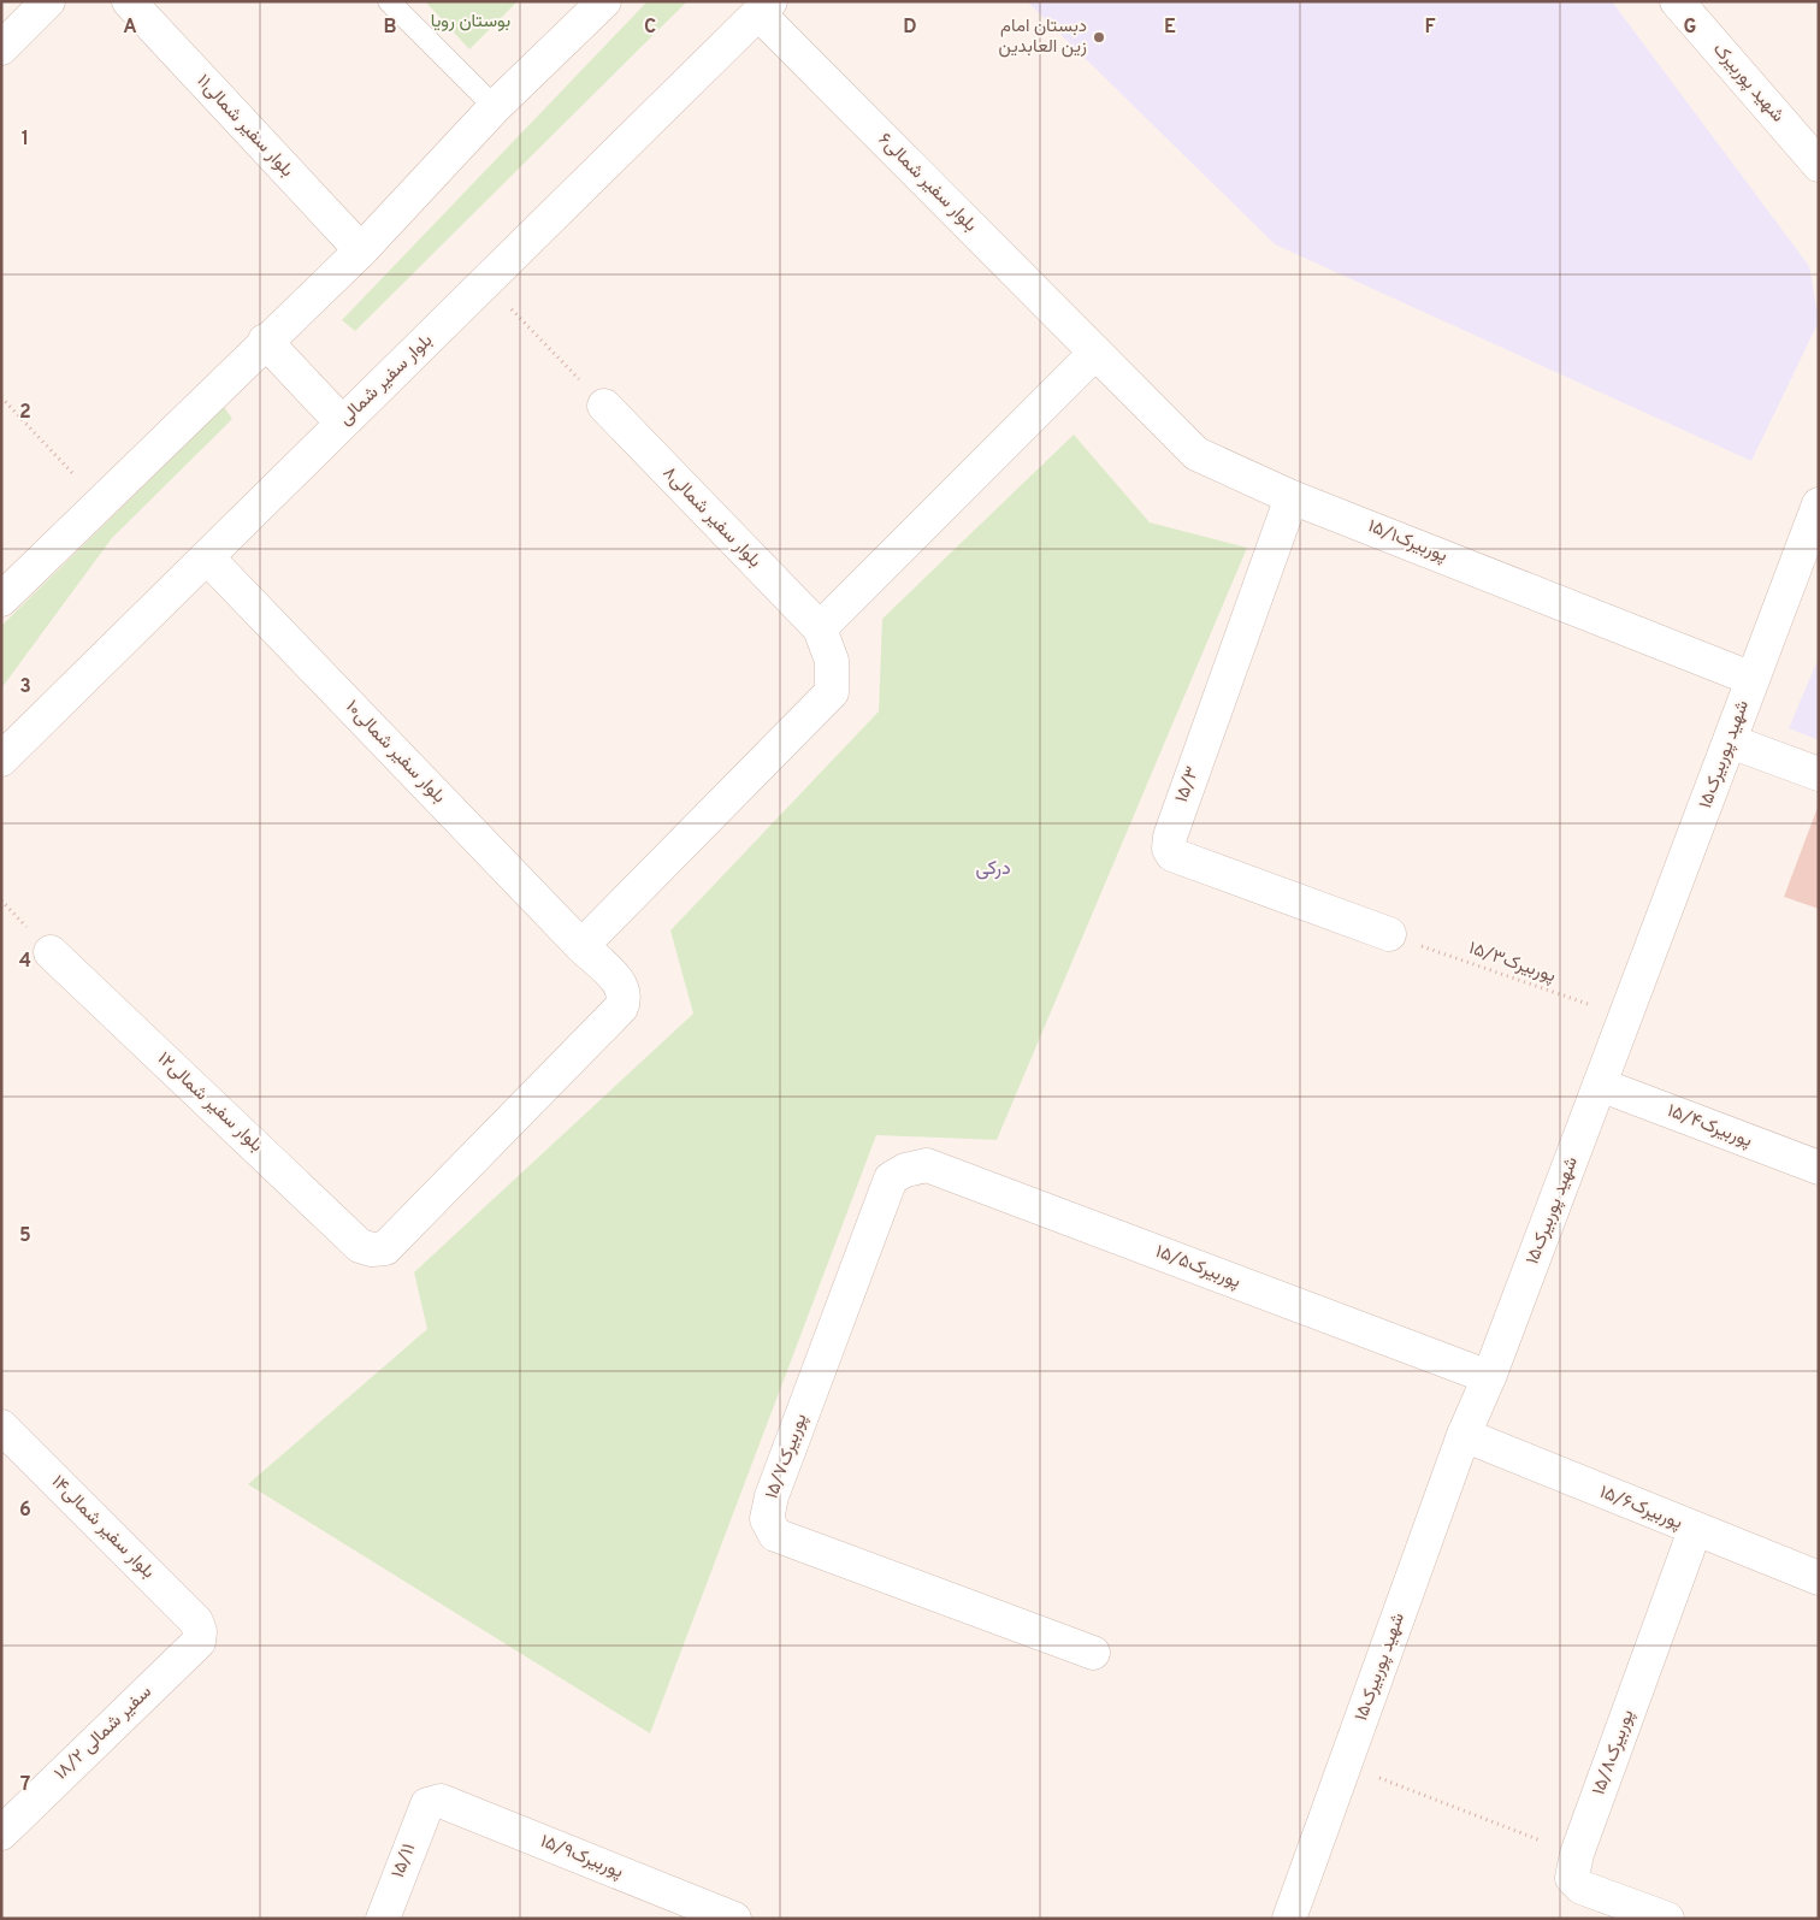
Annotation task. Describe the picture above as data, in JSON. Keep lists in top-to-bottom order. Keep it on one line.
{"streets":{"street":["شهید پوربیرک","بلوار سفیر شمالی۱۱","بلوار سفیر شمالی۶","بلوار سفیر شمالی","بلوار سفیر شمالی۸","پوربیرک۱۵/۱","بلوار سفیر شمالی۱۰","شهید پوربیرک۱۵","۱۵/۳","بلوار سفیر شمالی۱۲","پوربیرک۱۵/۴","پوربیرک۱۵/۵","پوربیرک۱۵/۷","پوربیرک۱۵/۶","بلوار سفیر شمالی۱۴","سفیر شمالی ۱۸/۲","پوربیرک۱۵/۸","پوربیرک۱۵/۹","۱۵/۱۱"],"path":["پوربیرک۱۵/۳"]},"crossings":[["بلوار سفیر شمالی۶","بلوار سفیر شمالی"],["بلوار سفیر شمالی۶","پوربیرک۱۵/۱"],["بلوار سفیر شمالی","بلوار سفیر شمالی۱۰"],["پوربیرک۱۵/۱","شهید پوربیرک۱۵"],["پوربیرک۱۵/۱","۱۵/۳"],["بلوار سفیر شمالی۱۰","بلوار سفیر شمالی۱۲"],["شهید پوربیرک۱۵","پوربیرک۱۵/۳"],["شهید پوربیرک۱۵","پوربیرک۱۵/۴"],["شهید پوربیرک۱۵","پوربیرک۱۵/۵"],["شهید پوربیرک۱۵","پوربیرک۱۵/۶"],["۱۵/۳","پوربیرک۱۵/۳"],["پوربیرک۱۵/۵","پوربیرک۱۵/۷"],["پوربیرک۱۵/۶","پوربیرک۱۵/۸"],["بلوار سفیر شمالی۱۴","سفیر شمالی ۱۸/۲"],["پوربیرک۱۵/۹","۱۵/۱۱"]],"districts":["درکی"],"parks":["بوستان رویا"],"places":["دبستان امام زین العابدین"],"grid":{"columns":["A","B","C","D","E","F","G"],"rows":["1","2","3","4","5","6","7"]}}
